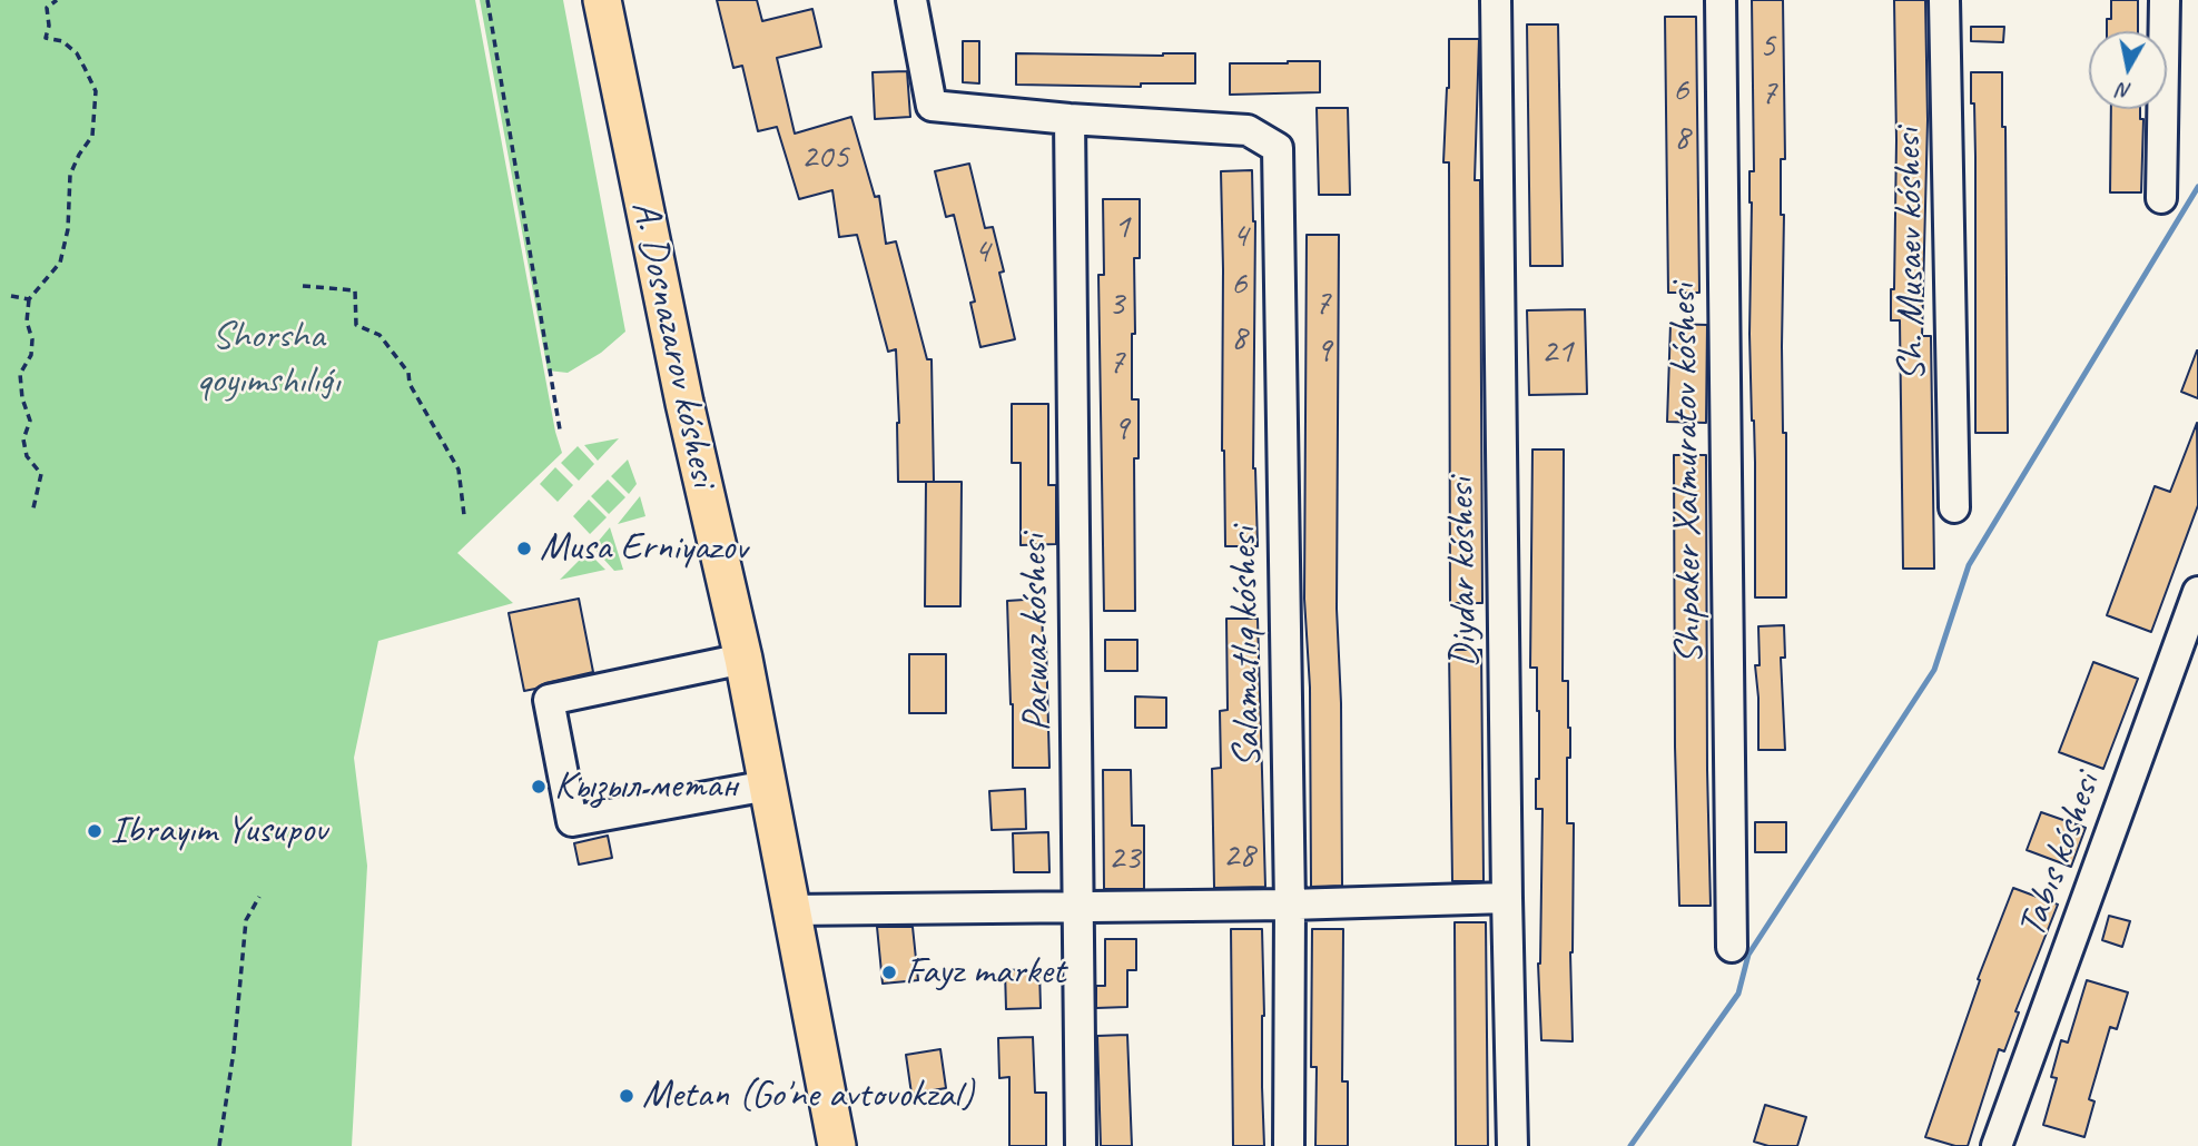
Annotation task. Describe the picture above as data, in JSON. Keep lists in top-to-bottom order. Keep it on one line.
{"streets":{"main road":["A. Dosnazarov kóshesi"],"street":["Sh. Musaev kóshesi","Shıpaker Xalmuratov kóshesi","Diydar kóshesi","Parwaz kóshesi","Salamatlıq kóshesi","Tabıs kóshesi"]},"crossings":[["Parwaz kóshesi","Salamatlıq kóshesi"]],"parks":["Shorsha qoyımshılıǵı"],"places":["Musa Erniyazov","Кызыл метан","Ibrayım Yusupov","Fayz market","Metan (Go'ne avtovokzal)"],"house_numbers":["5","6","7","8","205","1","4","4","6","3","7","8","9","21","7","9","28","23"],"north":"bottom"}
